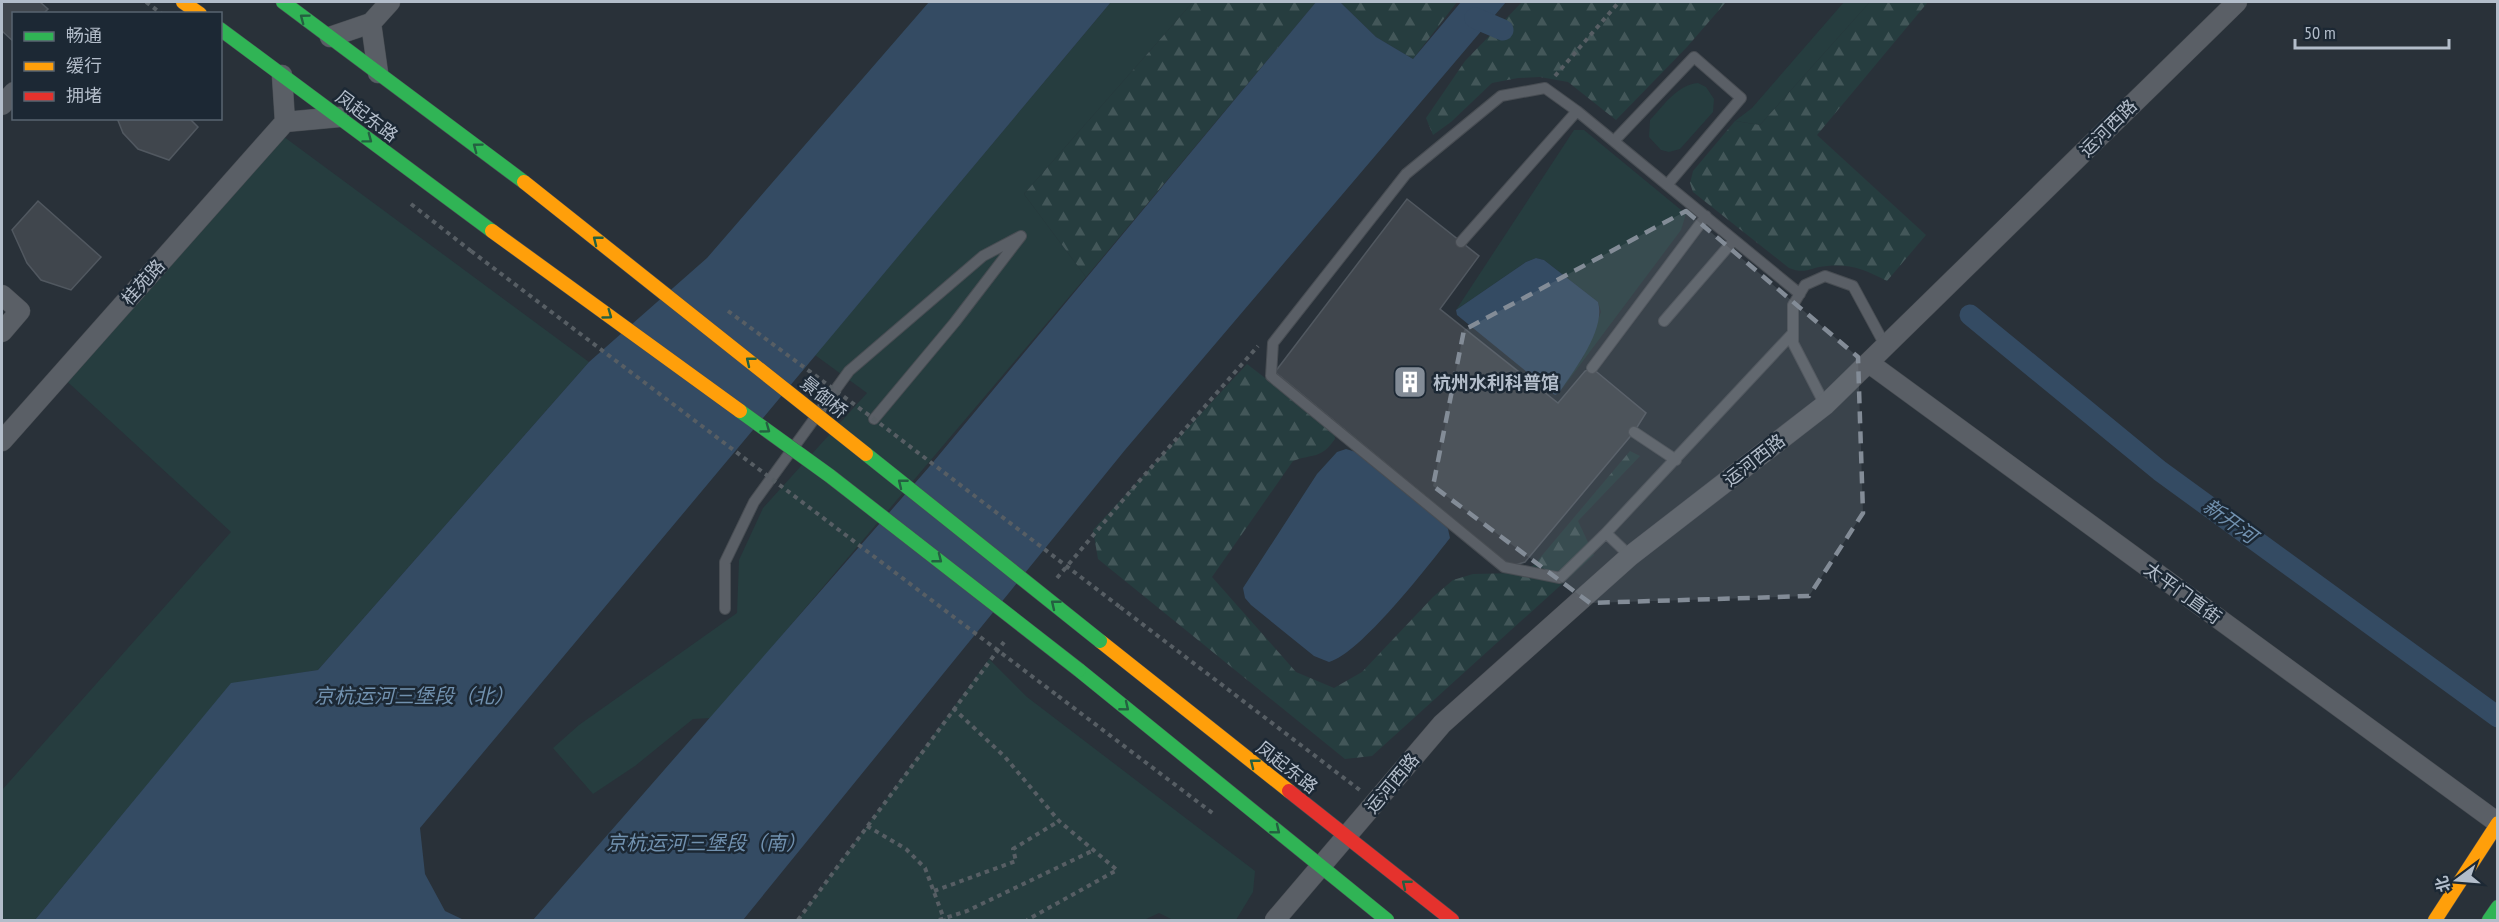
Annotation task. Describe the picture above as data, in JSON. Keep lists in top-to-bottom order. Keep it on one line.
{"streets":{"main road":["凤起东路","景御桥"],"street":["运河西路","桂苑路","太平门直街"]},"crossings":[["凤起东路","运河西路"],["凤起东路","景御桥"],["运河西路","太平门直街"]],"one_way":["景御桥"],"water":["新开河","京杭运河三堡段（北）","京杭运河三堡段（南）"],"places":{"building":["杭州水利科普馆"]},"legend":["畅通","缓行","拥堵"],"scale_bar":"50 m","north":"left"}
